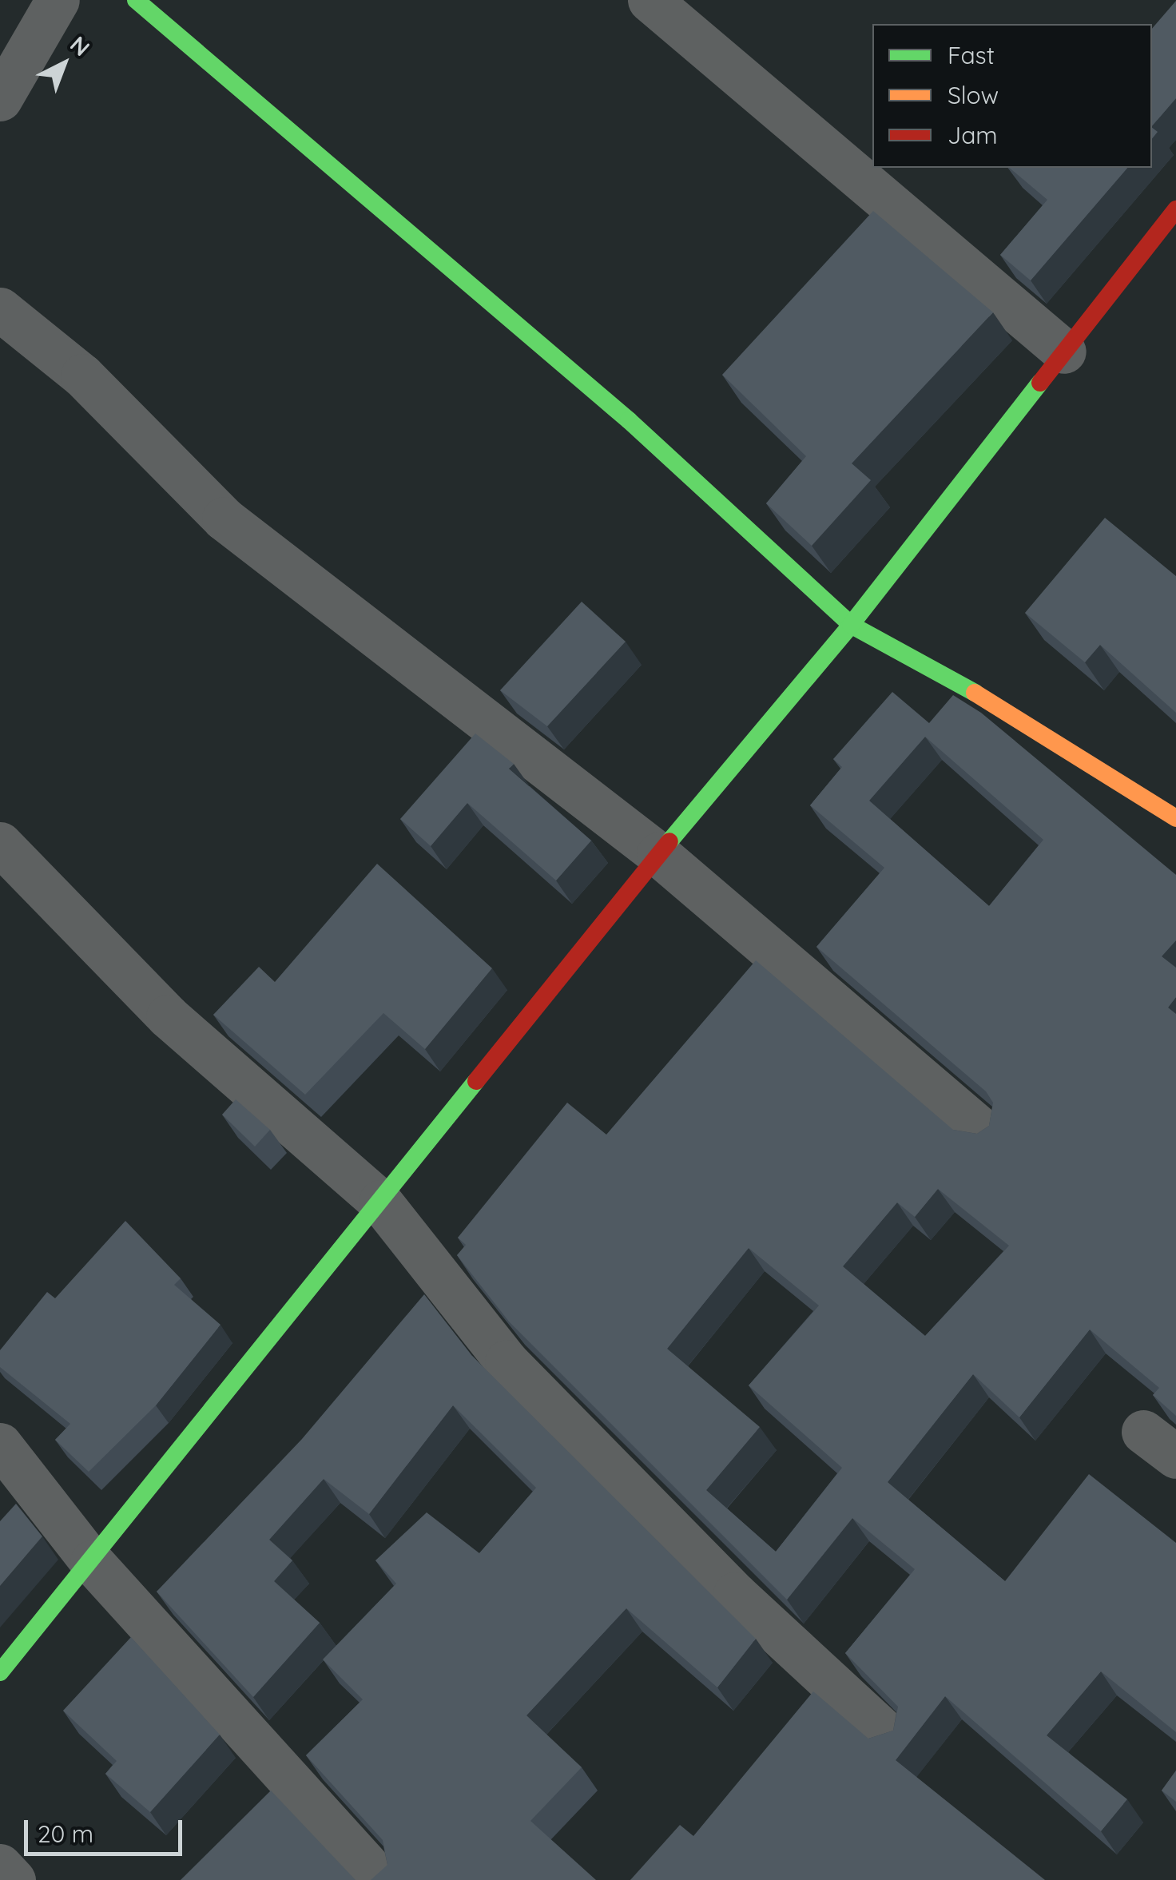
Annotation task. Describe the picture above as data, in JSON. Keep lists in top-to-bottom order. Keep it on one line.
{"legend":["Fast","Slow","Jam"],"scale_bar":"20 m","north":"top right"}
